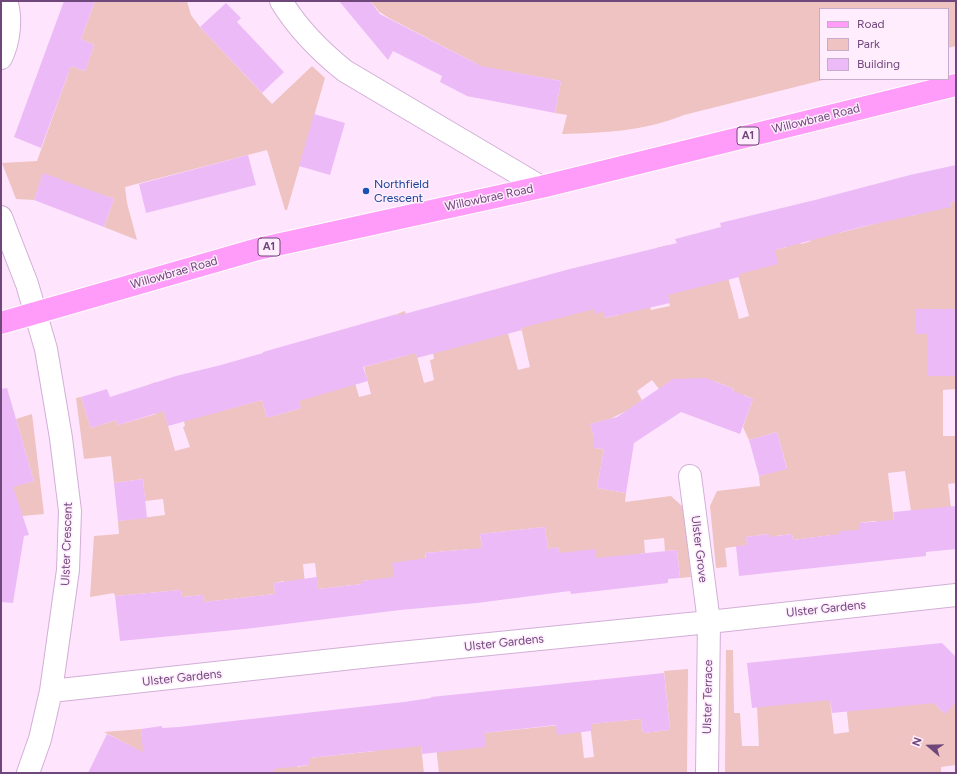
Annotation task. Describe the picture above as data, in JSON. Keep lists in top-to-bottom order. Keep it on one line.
{"streets":{"main road":["Willowbrae Road","A1"],"street":["Ulster Crescent","Ulster Grove","Ulster Gardens","Ulster Terrace"]},"crossings":[["Willowbrae Road","Ulster Crescent"],["Ulster Crescent","Ulster Gardens"],["Ulster Grove","Ulster Gardens"],["Ulster Grove","Ulster Terrace"],["Ulster Gardens","Ulster Terrace"]],"places":["Northfield Crescent"],"legend":["Road","Park","Building"],"north":"left"}
